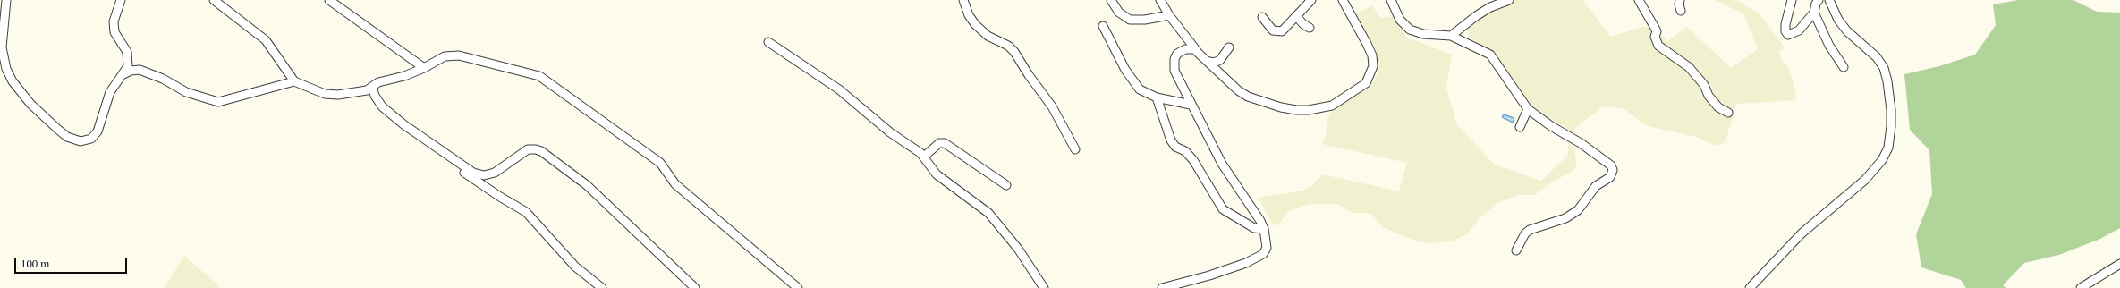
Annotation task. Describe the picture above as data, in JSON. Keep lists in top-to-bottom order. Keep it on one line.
{"scale_bar":"100 m"}
